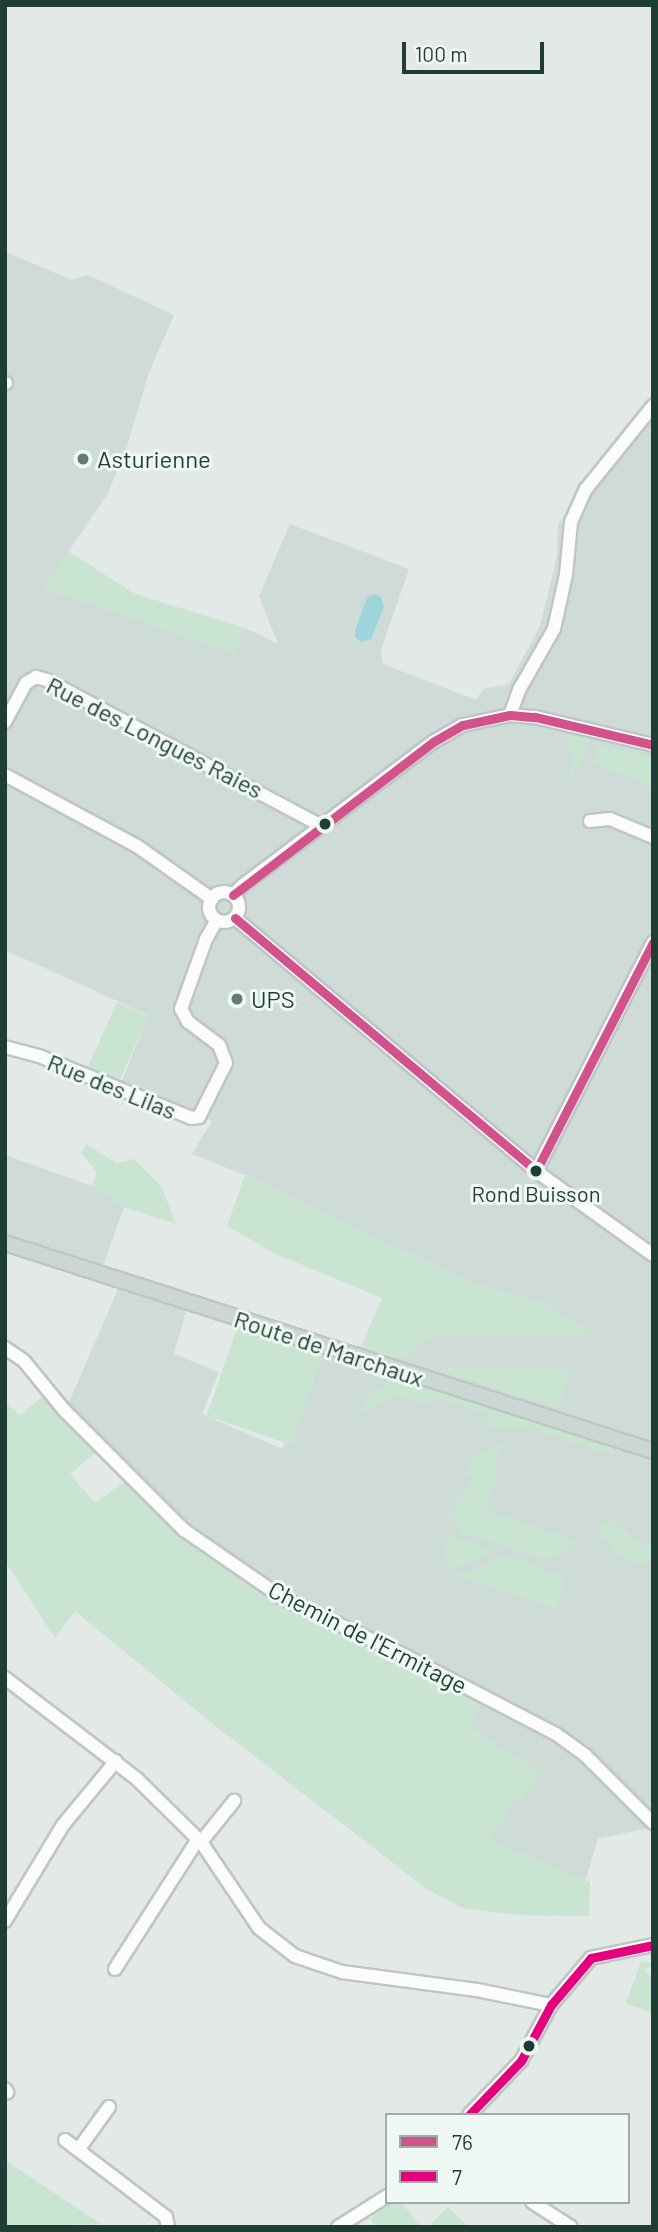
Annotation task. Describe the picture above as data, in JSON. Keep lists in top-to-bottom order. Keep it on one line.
{"streets":{"main road":["Route de Marchaux"],"street":["Rue des Longues Raies","Rue des Lilas","Chemin de l'Ermitage"]},"places":["Asturienne","UPS","Rond Buisson"],"lines":["transit line 76","transit line 7"],"legend":["76","7"],"scale_bar":"100 m"}
